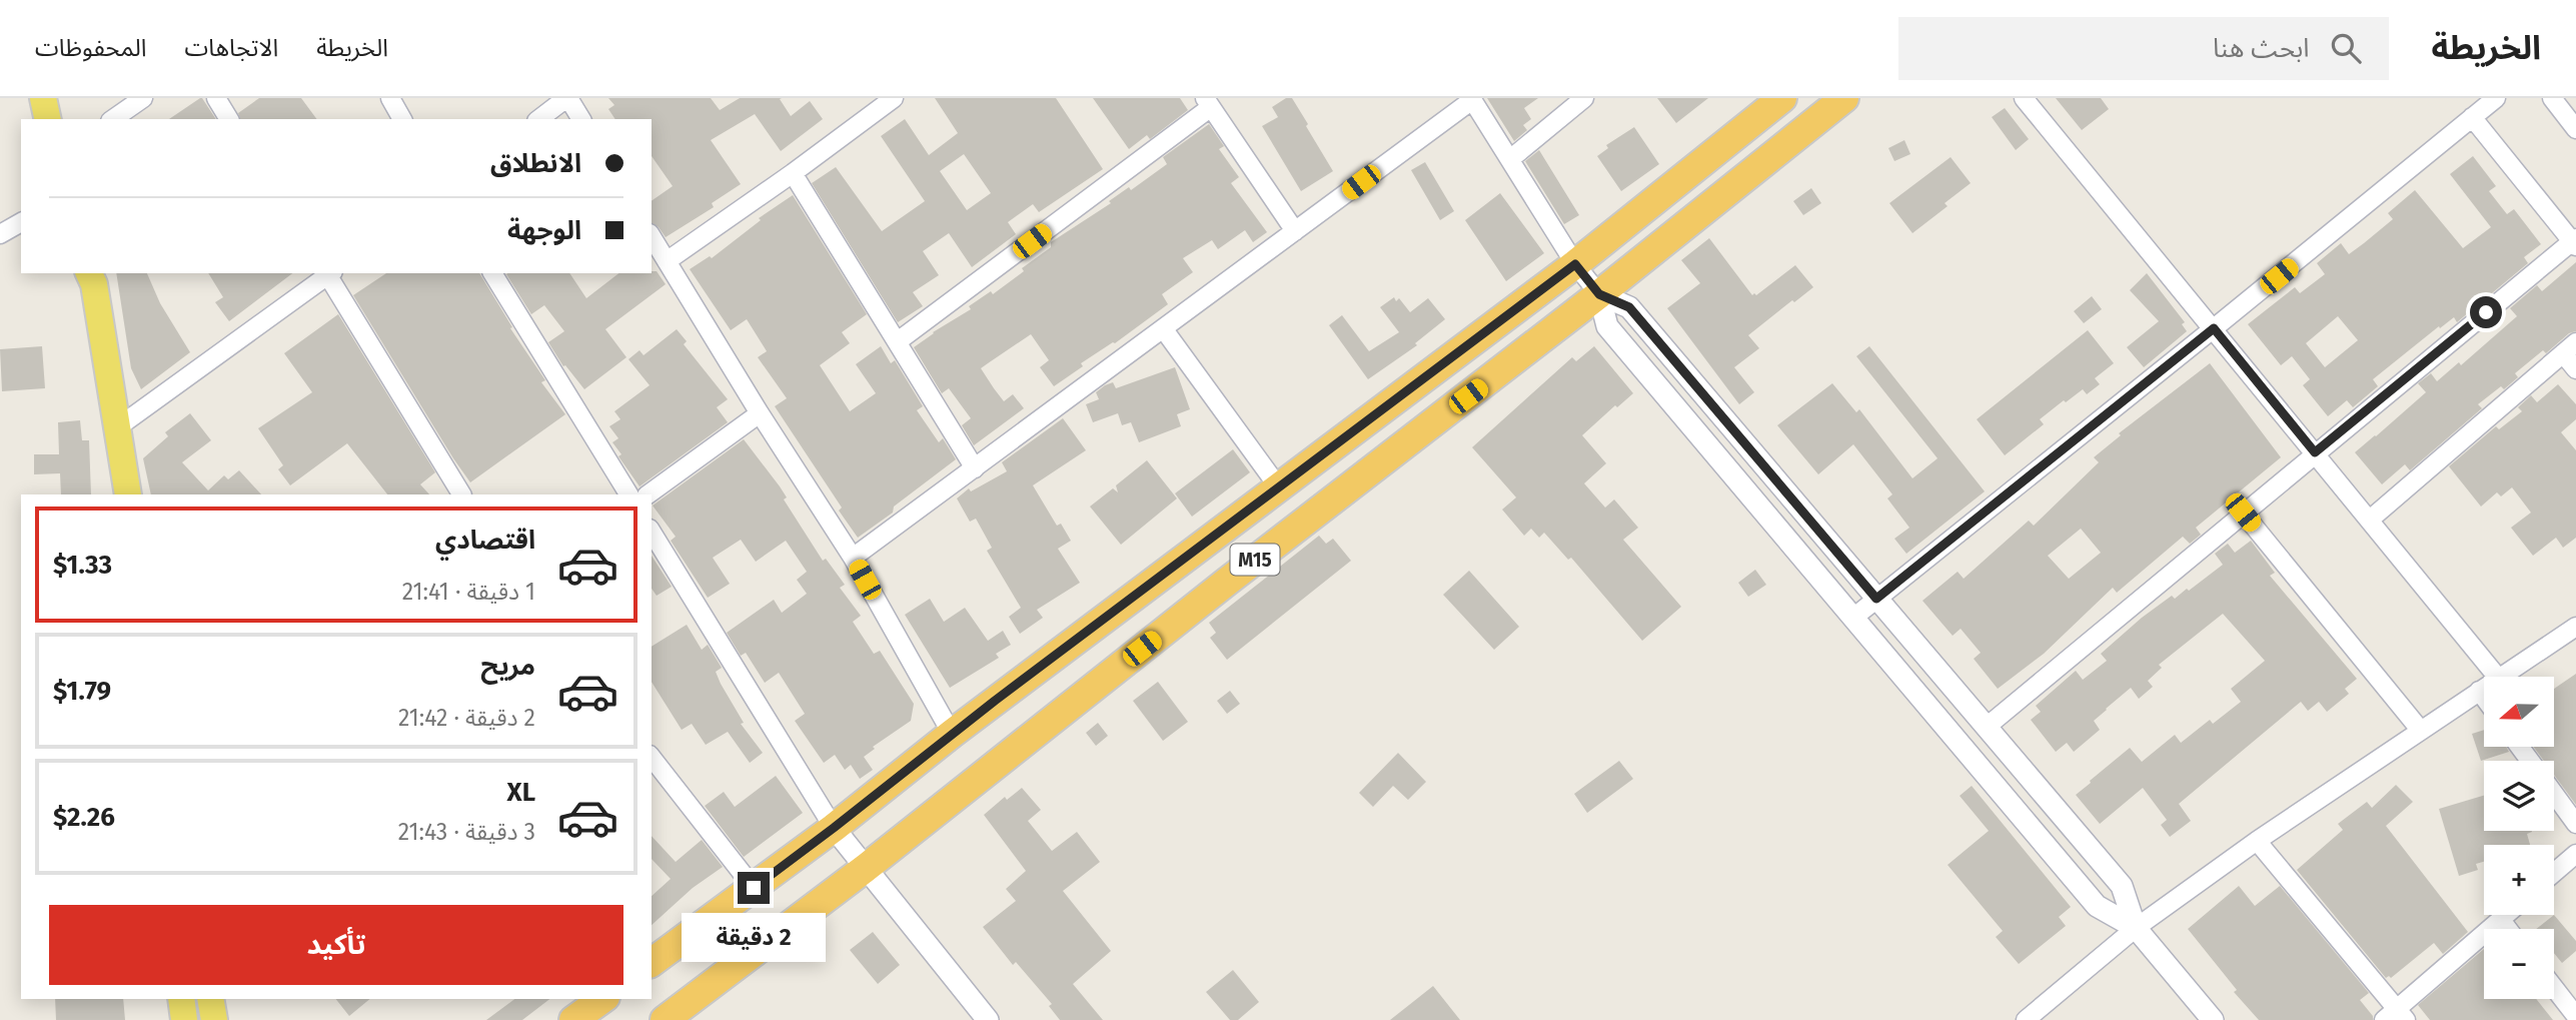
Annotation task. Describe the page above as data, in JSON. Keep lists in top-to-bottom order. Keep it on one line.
{"streets":{"highway":["M15"]},"north":"left","page":{"header":"الخريطة","search":"ابحث هنا","nav":["الخريطة","الاتجاهات","المحفوظات"],"banner":["الانطلاق","الوجهة"],"list":[{"name":"اقتصادي","note":"1 دقيقة · 21:41","value":"$1.33"},{"name":"مريح","note":"2 دقيقة · 21:42","value":"$1.79"},{"name":"XL","note":"3 دقيقة · 21:43","value":"$2.26"}],"map_buttons":["+","−"],"buttons":"تأكيد","bubble":"2 دقيقة"}}
